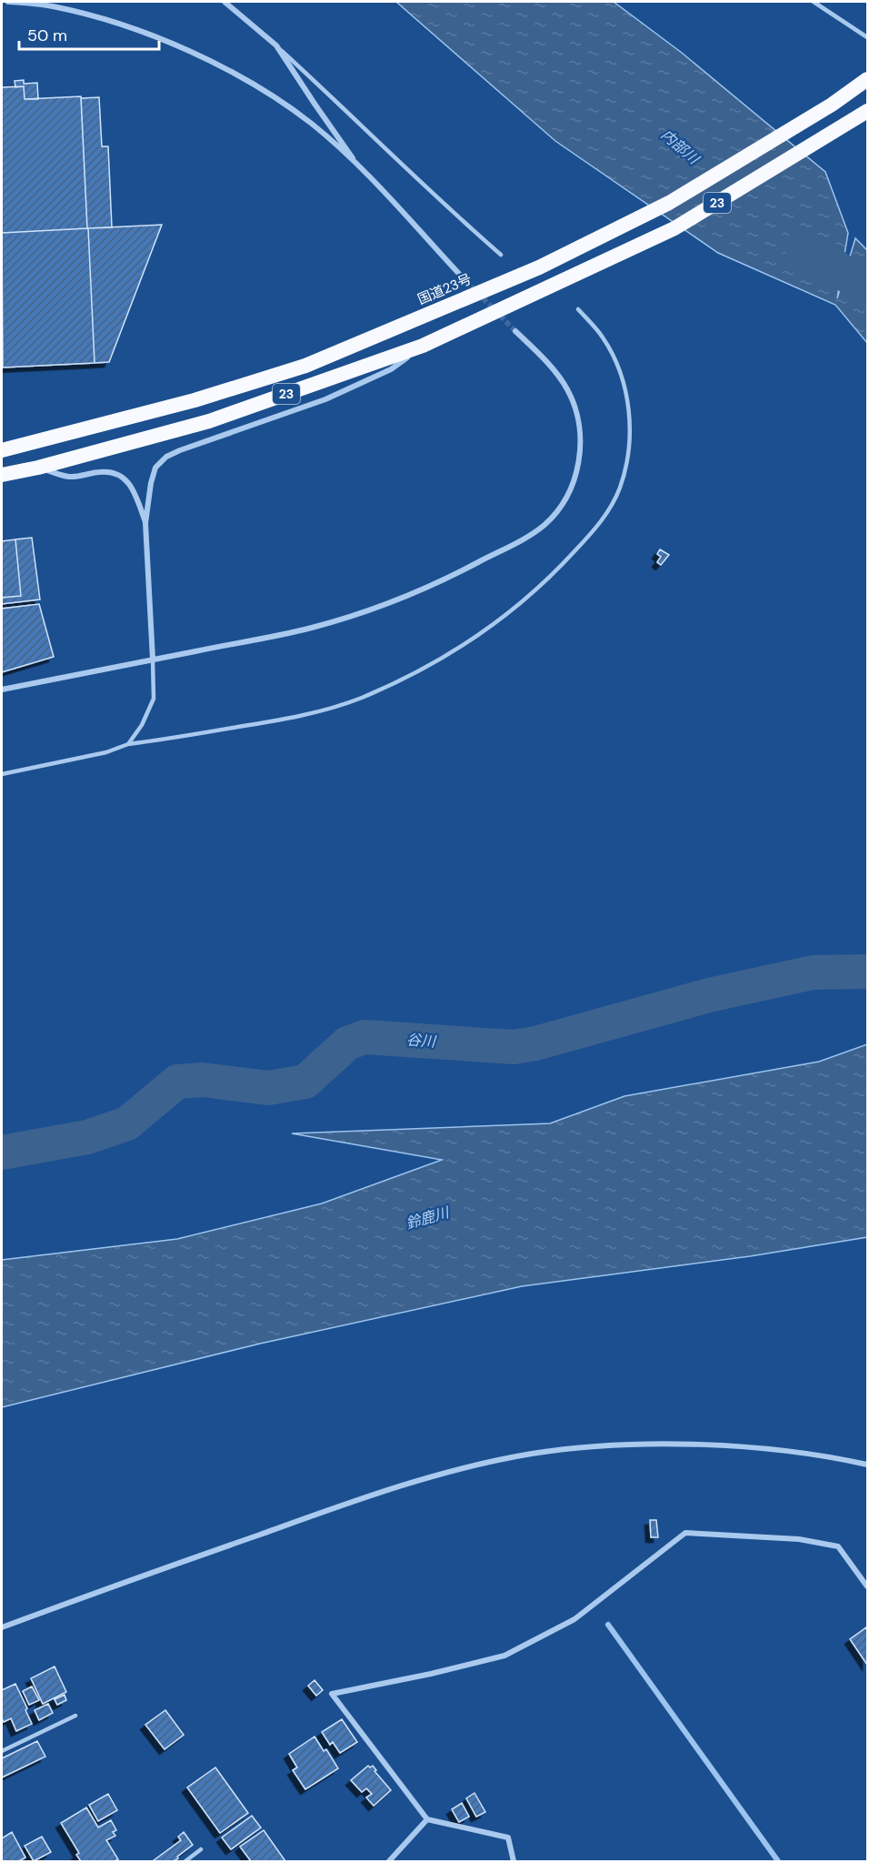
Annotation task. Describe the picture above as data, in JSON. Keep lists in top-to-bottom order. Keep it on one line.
{"streets":{"highway":["23","国道23号"]},"water":["内部川","谷川","鈴鹿川"],"scale_bar":"50 m"}
